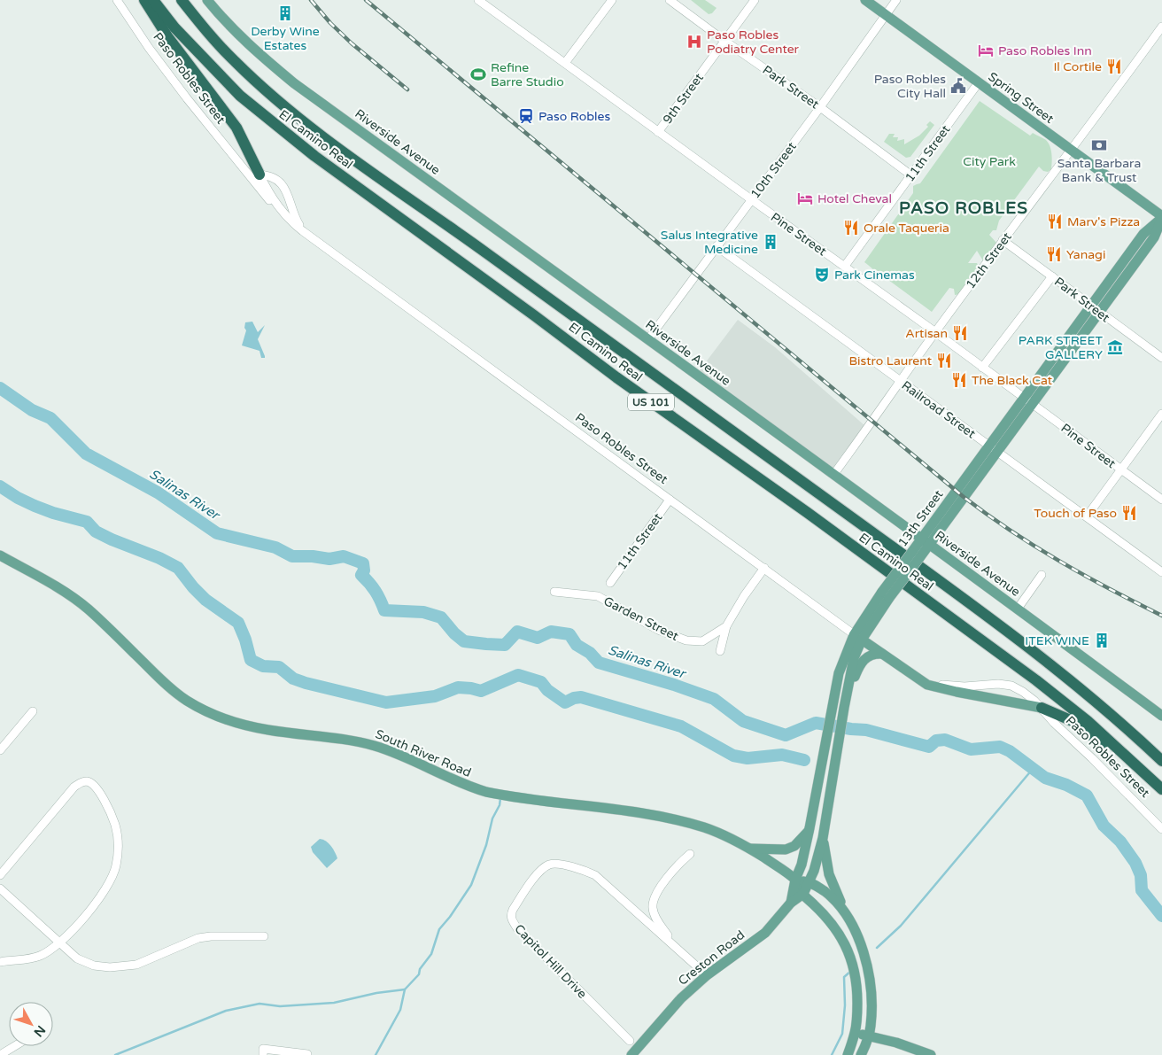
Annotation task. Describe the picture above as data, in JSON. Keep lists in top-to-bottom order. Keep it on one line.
{"streets":{"highway":["El Camino Real","US 101"],"main road":["Paso Robles Street","Spring Street","Riverside Avenue","13th Street","South River Road","Creston Road"],"street":["Park Street","9th Street","11th Street","10th Street","Pine Street","12th Street","Railroad Street","Garden Street","Capitol Hill Drive"]},"crossings":[["Paso Robles Street","11th Street"],["Paso Robles Street","13th Street"],["Park Street","9th Street"],["Park Street","11th Street"],["Park Street","10th Street"],["Park Street","12th Street"],["Park Street","13th Street"],["Spring Street","11th Street"],["Spring Street","10th Street"],["Spring Street","12th Street"],["Spring Street","13th Street"],["9th Street","Pine Street"],["Riverside Avenue","10th Street"],["Riverside Avenue","12th Street"],["Riverside Avenue","13th Street"],["11th Street","Pine Street"],["10th Street","Pine Street"],["10th Street","Railroad Street"],["Pine Street","12th Street"],["Pine Street","13th Street"],["12th Street","Railroad Street"],["Railroad Street","13th Street"],["13th Street","South River Road"],["13th Street","Creston Road"],["South River Road","Creston Road"],["Creston Road","Capitol Hill Drive"]],"districts":["PASO ROBLES"],"water":["Salinas River"],"parks":["City Park"],"places":{"building":["Derby Wine Estates","Salus Integrative Medicine","ITEK WINE"],"hospital":["Paso Robles Podiatry Center"],"hotel":["Paso Robles Inn","Hotel Cheval"],"restaurant":["Il Cortile","Marv's Pizza","Orale Taqueria","Yanagi","Artisan","Bistro Laurent","The Black Cat","Touch of Paso"],"sports":["Refine Barre Studio"],"public building":["Paso Robles City Hall"],"station":["Paso Robles"],"bank":["Santa Barbara Bank & Trust"],"theatre":["Park Cinemas"],"museum":["PARK STREET GALLERY"]},"north":"bottom right"}
